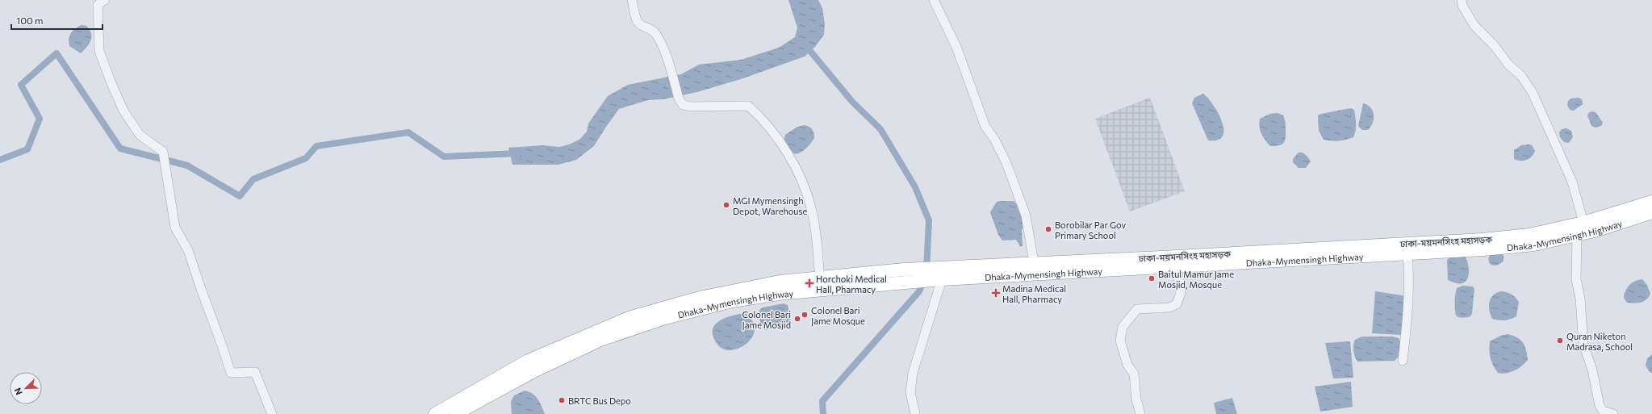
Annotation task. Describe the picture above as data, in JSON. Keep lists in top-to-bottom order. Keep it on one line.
{"streets":{"highway":["Dhaka-Mymensingh Highway","ঢাকা-ময়মনসিংহ মহাসড়ক"]},"crossings":[["Dhaka-Mymensingh Highway","ঢাকা-ময়মনসিংহ মহাসড়ক"]],"places":{"other":["MGI Mymensingh Depot, Warehouse","Borobilar Par Gov Primary School","Baitul Mamur Jame Mosjid, Mosque","Colonel Bari Jame Mosque","Colonel Bari Jame Mosjid","Quran Niketon Madrasa, School","BRTC Bus Depo"],"health":["Horchoki Medical Hall, Pharmacy","Madina Medical Hall, Pharmacy"]},"scale_bar":"100 m","north":"bottom left"}
